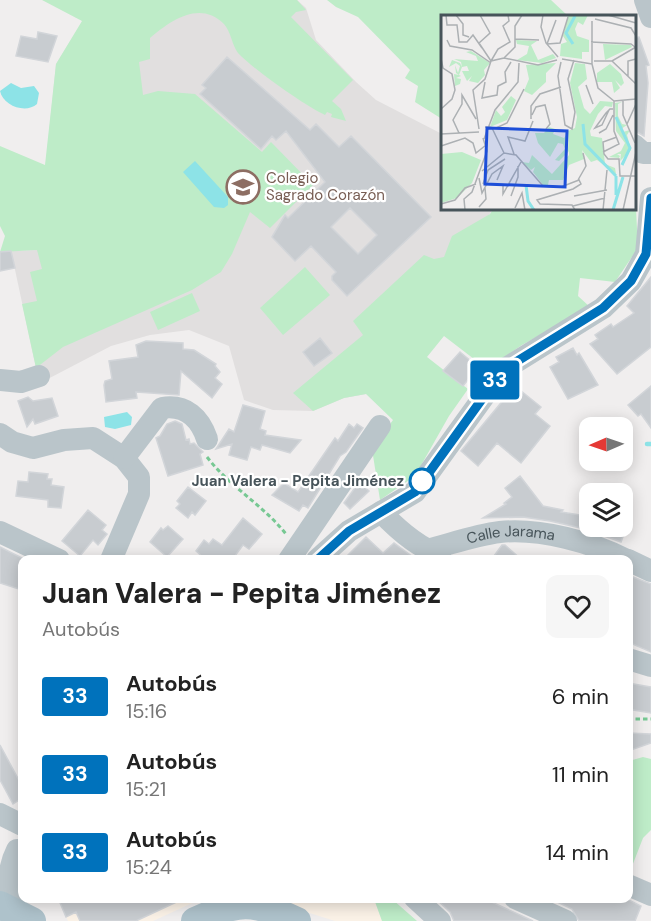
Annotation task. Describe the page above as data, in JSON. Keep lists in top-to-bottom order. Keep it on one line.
{"streets":{"street":["Calle Jarama"]},"places":{"school or university":["Colegio Sagrado Corazón"],"other":["Juan Valera - Pepita Jiménez"]},"lines":["bus line 33"],"north":"left","page":{"on_map":"33","heading":["Juan Valera - Pepita Jiménez","Autobús"],"list":[{"mark":"33","name":"Autobús","note":"15:16","value":"6 min"},{"mark":"33","name":"Autobús","note":"15:21","value":"11 min"},{"mark":"33","name":"Autobús","note":"15:24","value":"14 min"}]}}
